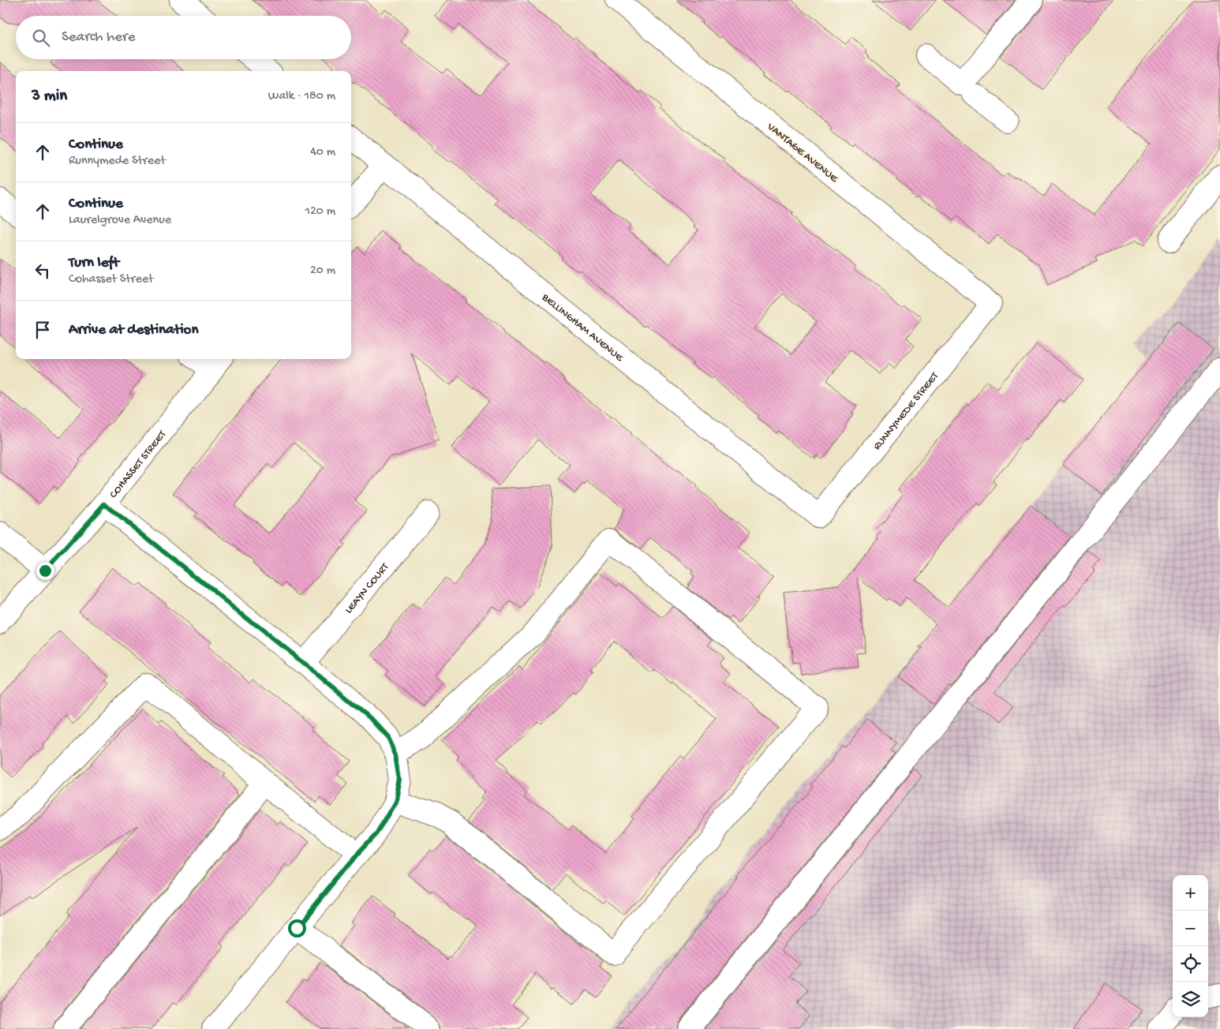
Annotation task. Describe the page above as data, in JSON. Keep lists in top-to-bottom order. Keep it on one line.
{"streets":{"street":["VANTAGE AVENUE","BELLINGHAM AVENUE","RUNNYMEDE STREET","COHASSET STREET","LEAYN COURT"]},"crossings":[["VANTAGE AVENUE","RUNNYMEDE STREET"],["BELLINGHAM AVENUE","RUNNYMEDE STREET"]],"page":{"search":"Search here","heading":["3 min","Walk · 180 m"],"list":[["Continue","Runnymede Street","40 m"],["Continue","Laurelgrove Avenue","120 m"],["Turn left","Cohasset Street","20 m"],"Arrive at destination"],"map_buttons":["+","−"]}}
